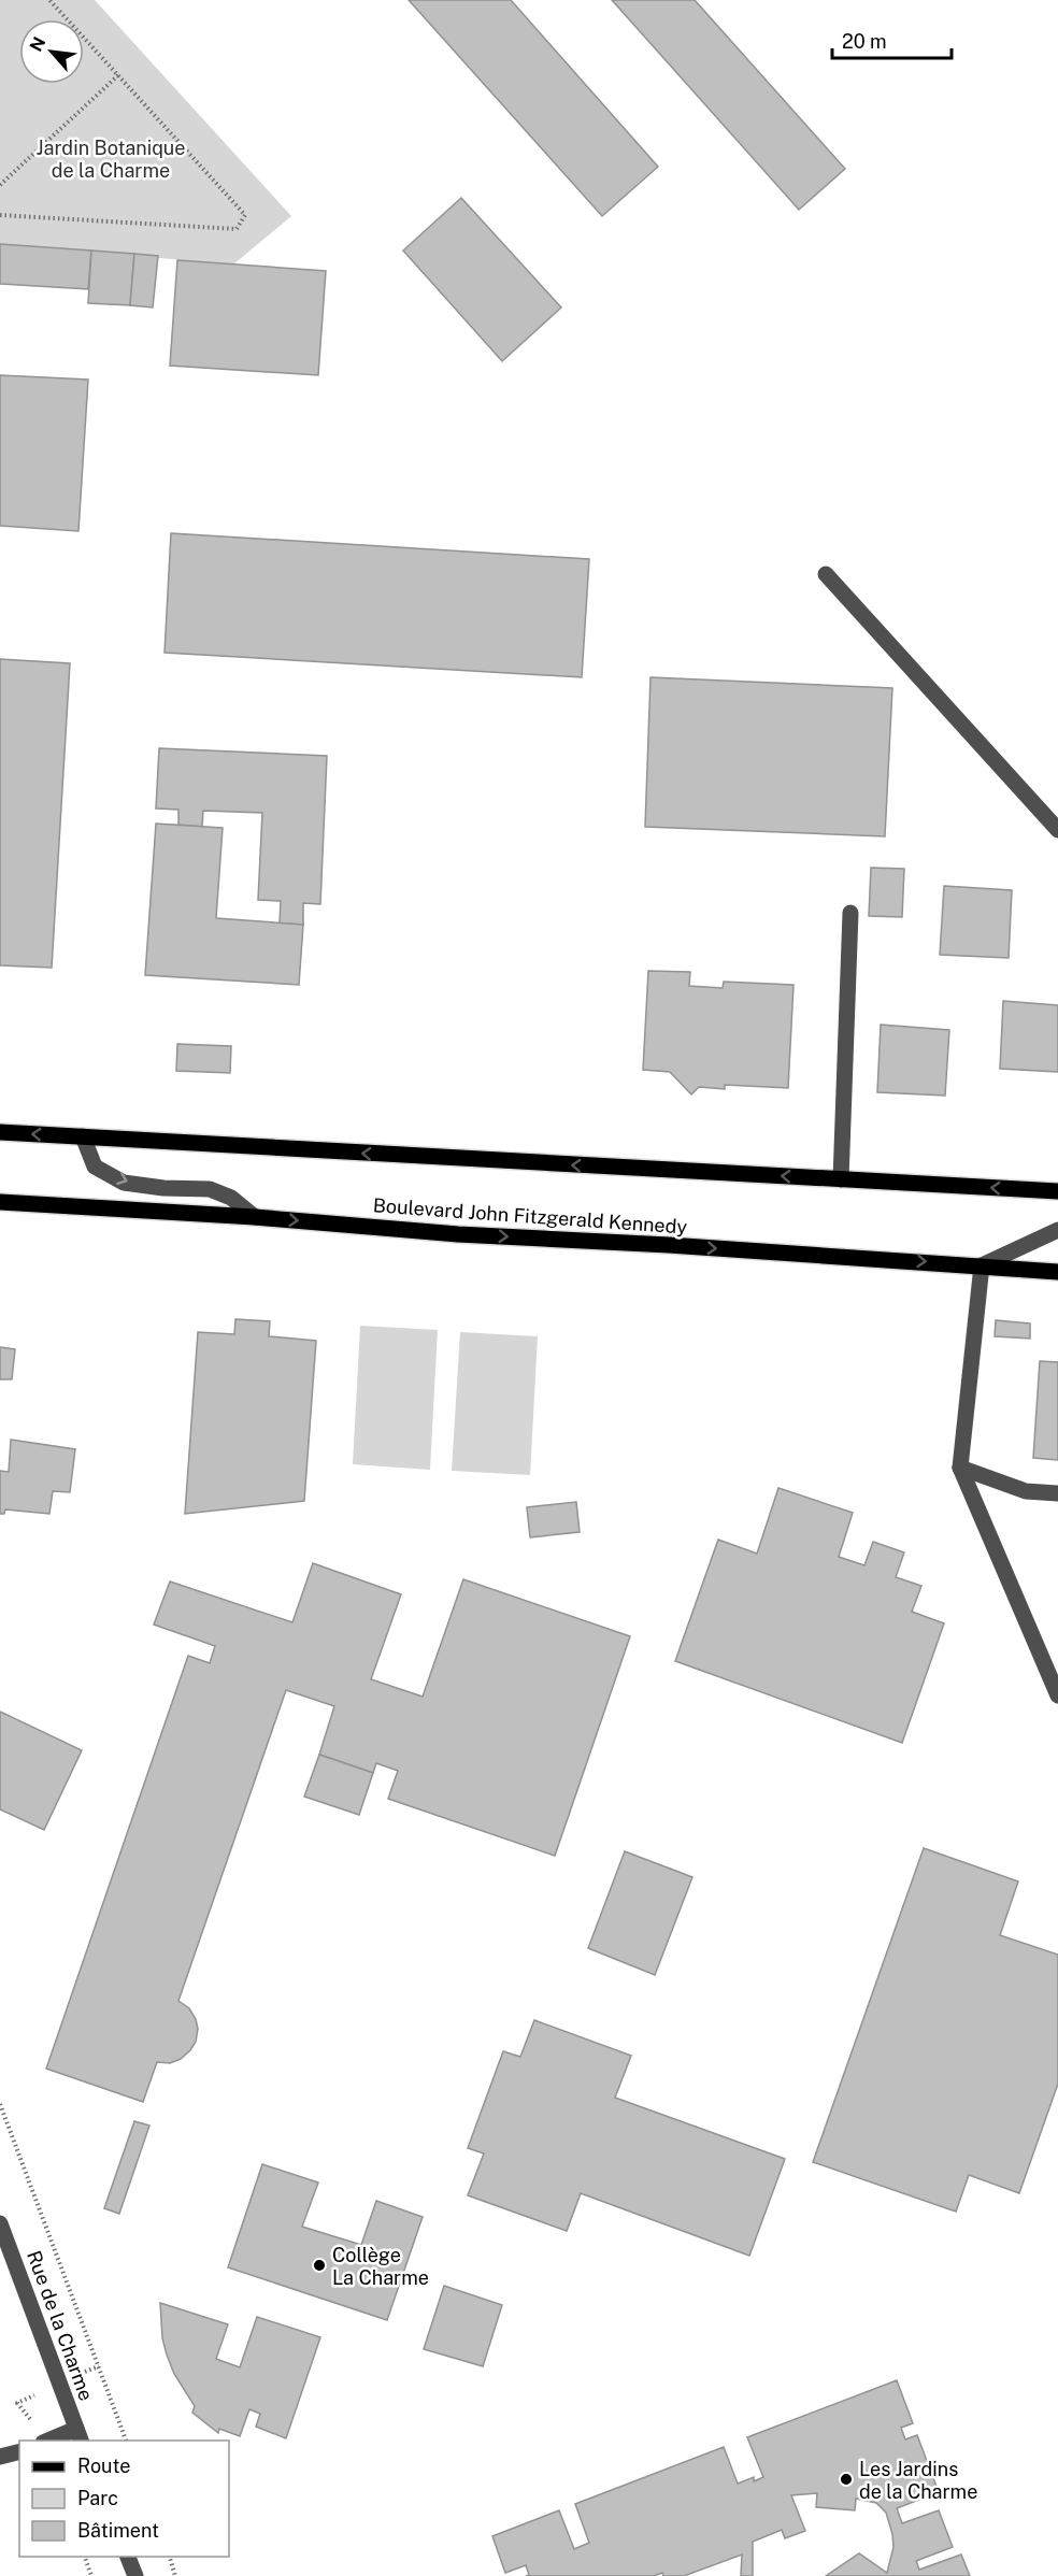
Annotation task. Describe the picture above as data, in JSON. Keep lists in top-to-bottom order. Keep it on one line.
{"streets":{"main road":["Boulevard John Fitzgerald Kennedy"],"street":["Rue de la Charme"]},"parks":["Jardin Botanique de la Charme"],"places":["Collège La Charme","Les Jardins de la Charme"],"legend":["Route","Parc","Bâtiment"],"scale_bar":"20 m","north":"top left"}
